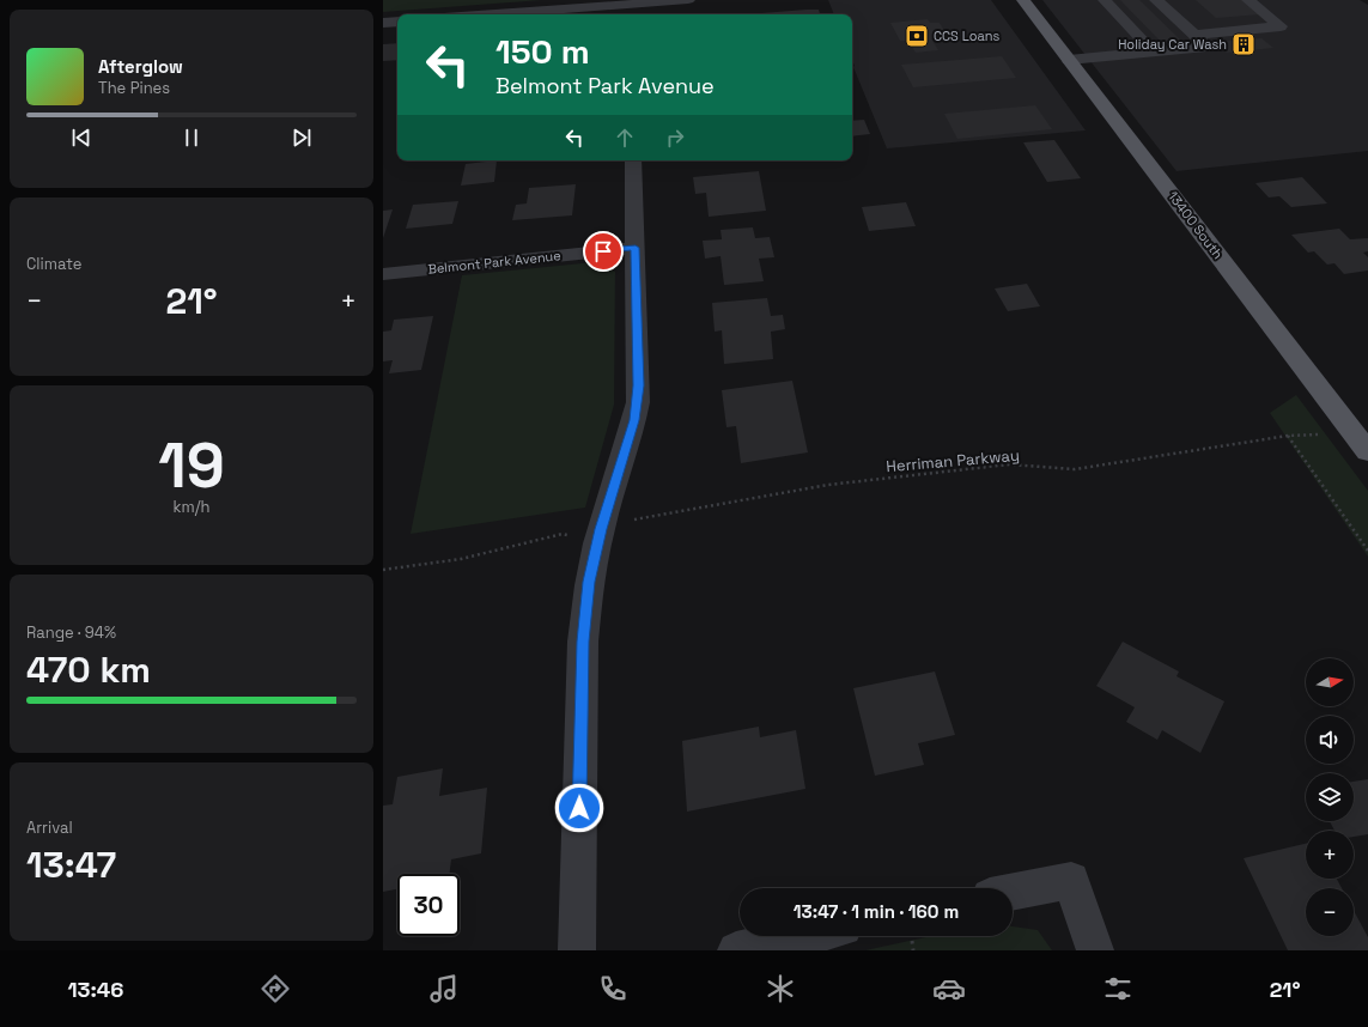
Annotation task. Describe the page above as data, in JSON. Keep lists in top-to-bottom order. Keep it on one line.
{"streets":{"main road":["13400 South"],"street":["Belmont Park Avenue"],"path":["Herriman Parkway"]},"places":{"bank":["CCS Loans"],"building":["Holiday Car Wash"]},"north":"right","page":{"turn":["150 m","Belmont Park Avenue"],"song":["Afterglow","The Pines"],"tile":["Climate",["19","km/h"],["Range · 94%","470 km"],["Arrival","13:47"]],"heat":["−","21°","+"],"map_buttons":["+","−"],"limit":"30","trip":"13:47 · 1 min · 160 m","tabs":["13:46","21°"]}}
